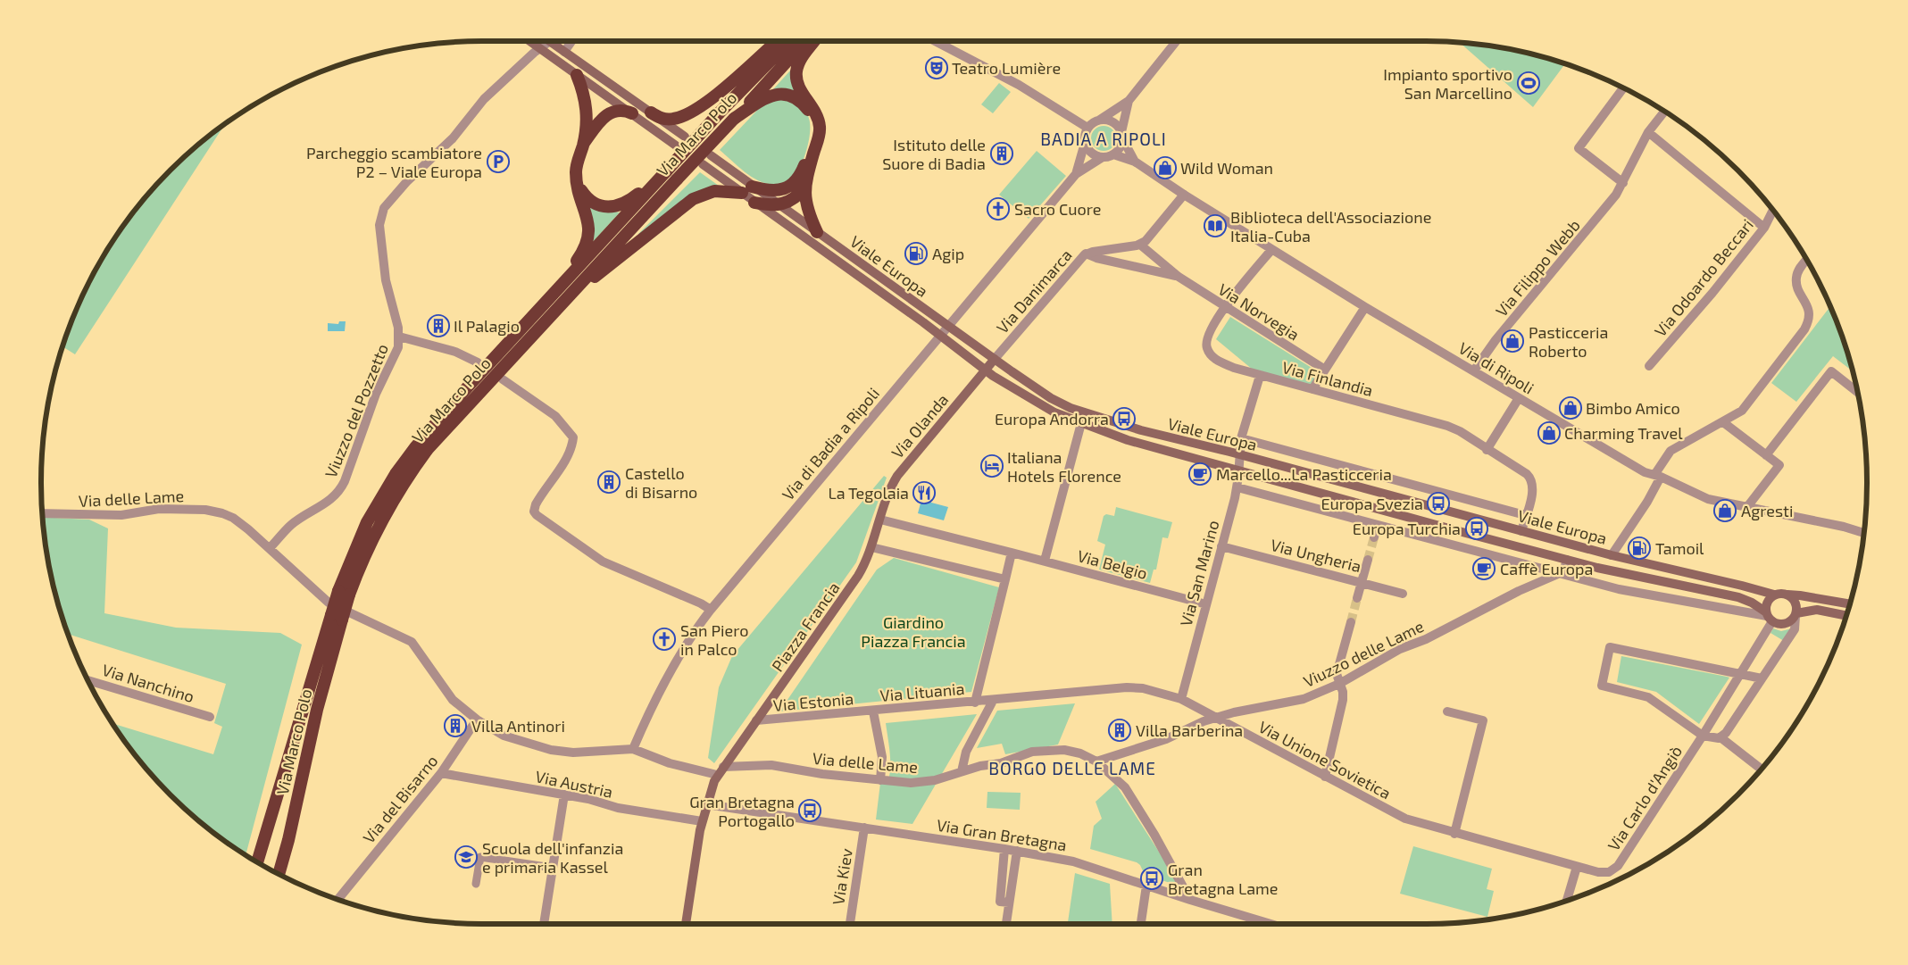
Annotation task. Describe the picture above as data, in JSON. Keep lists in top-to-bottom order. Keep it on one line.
{"streets":{"highway":["Via Marco Polo"],"main road":["Viale Europa","Via Olanda","Piazza Francia"],"street":["Via Filippo Webb","Via Odoardo Beccari","Via Danimarca","Via Norvegia","Via di Ripoli","Via Finlandia","Viuzzo del Pozzetto","Via di Badia a Ripoli","Via delle Lame","Via Ungheria","Via Belgio","Via San Marino","Viuzzo delle Lame","Via Nanchino","Via Lituania","Via Estonia","Via Unione Sovietica","Via Austria","Via Carlo d'Angiò","Via del Bisarno","Via Gran Bretagna","Via Kiev"]},"crossings":[["Viale Europa","Via Danimarca"],["Viale Europa","Via Finlandia"],["Viale Europa","Via Olanda"],["Viale Europa","Via di Badia a Ripoli"],["Viale Europa","Via San Marino"],["Viale Europa","Viuzzo delle Lame"],["Viale Europa","Via Carlo d'Angiò"],["Via Filippo Webb","Via di Ripoli"],["Via Danimarca","Via Norvegia"],["Via Danimarca","Via Olanda"],["Via Norvegia","Via Finlandia"],["Via di Ripoli","Via di Badia a Ripoli"],["Via Finlandia","Via San Marino"],["Viuzzo del Pozzetto","Via delle Lame"],["Via Olanda","Piazza Francia"],["Via delle Lame","Piazza Francia"],["Via delle Lame","Viuzzo delle Lame"],["Via delle Lame","Via Gran Bretagna"],["Via Ungheria","Via San Marino"],["Via Belgio","Via San Marino"],["Via San Marino","Via Unione Sovietica"],["Piazza Francia","Via Estonia"],["Piazza Francia","Via Austria"],["Piazza Francia","Via Gran Bretagna"],["Viuzzo delle Lame","Via Unione Sovietica"],["Via Lituania","Via Estonia"],["Via Lituania","Via Unione Sovietica"],["Via Unione Sovietica","Via Carlo d'Angiò"],["Via Austria","Via del Bisarno"],["Via Gran Bretagna","Via Kiev"]],"districts":["BADIA A RIPOLI","BORGO DELLE LAME"],"parks":["Giardino Piazza Francia"],"places":{"theatre":["Teatro Lumière"],"sports":["Impianto sportivo San Marcellino"],"building":["Istituto delle Suore di Badia","Il Palagio","Castello di Bisarno","Villa Antinori","Villa Barberina"],"parking":["Parcheggio scambiatore P2 – Viale Europa"],"shop":["Wild Woman","Pasticceria Roberto","Bimbo Amico","Charming Travel","Agresti"],"church":["Sacro Cuore","San Piero in Palco"],"library":["Biblioteca dell'Associazione Italia-Cuba"],"fuel station":["Agip","Tamoil"],"bus stop":["Europa Andorra","Europa Svezia","Europa Turchia","Gran Bretagna Portogallo","Gran Bretagna Lame"],"hotel":["Italiana Hotels Florence"],"cafe":["Marcello...La Pasticceria","Caffè Europa"],"restaurant":["La Tegolaia"],"school or university":["Scuola dell'infanzia e primaria Kassel"]}}
